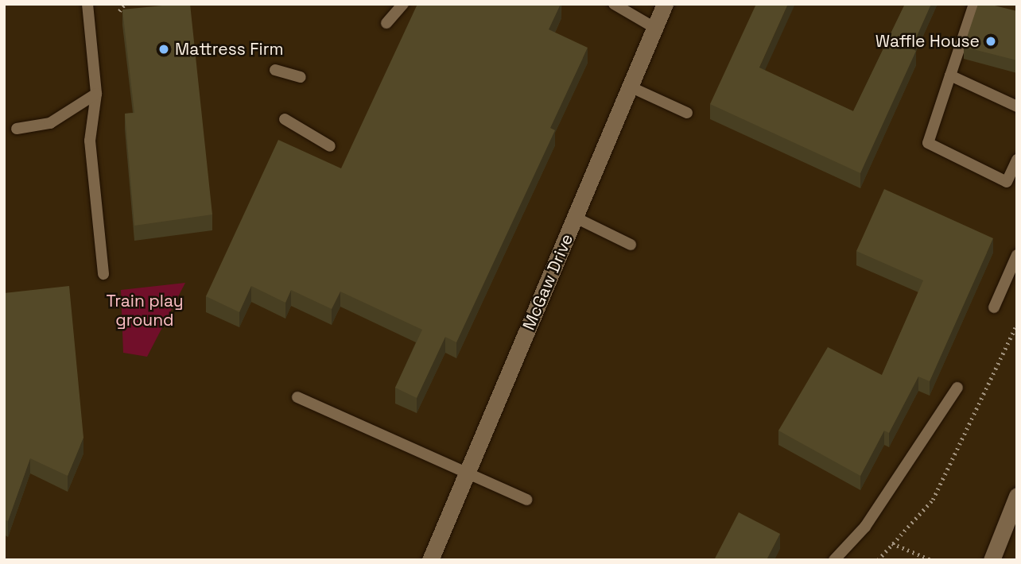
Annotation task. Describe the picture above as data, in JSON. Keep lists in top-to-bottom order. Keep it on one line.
{"streets":{"street":["McGaw Drive"]},"parks":["Train play ground"],"places":["Waffle House","Mattress Firm"]}
